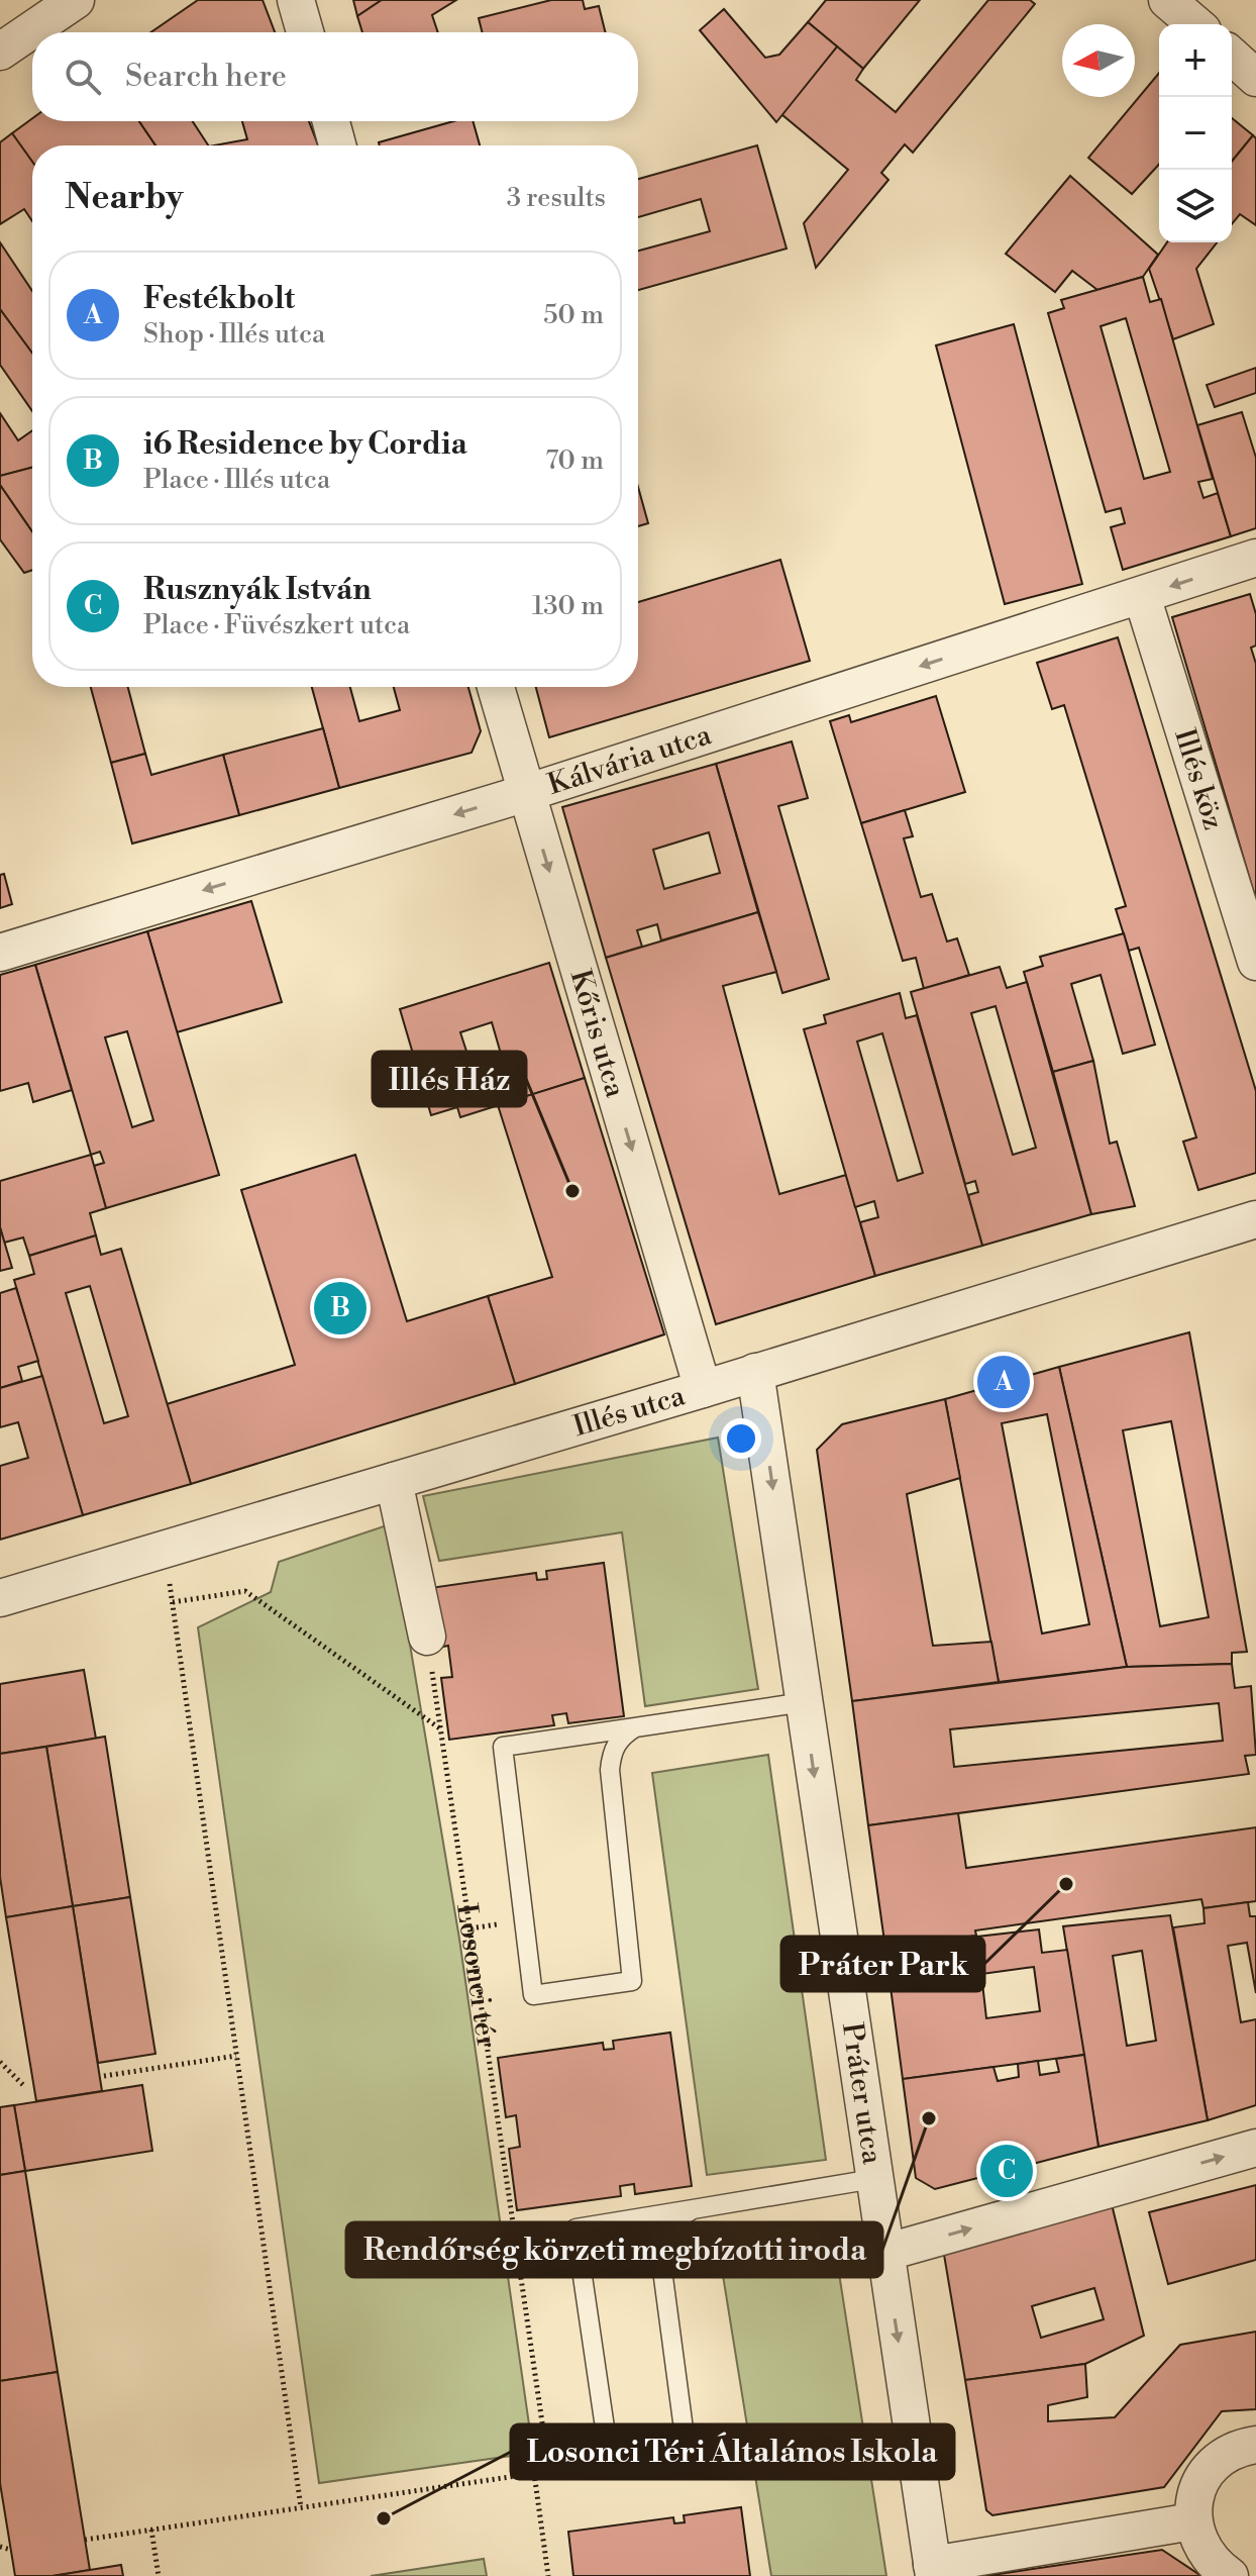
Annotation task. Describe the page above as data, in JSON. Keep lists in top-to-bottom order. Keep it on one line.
{"streets":{"street":["Kálvária utca","Illés köz","Kőris utca","Illés utca","Práter utca"],"path":["Losonci tér"]},"crossings":[["Kálvária utca","Illés köz"],["Kálvária utca","Kőris utca"],["Kőris utca","Illés utca"],["Illés utca","Práter utca"]],"one_way":["Kálvária utca","Kőris utca","Práter utca"],"places":["Illés Ház","Práter Park","Rendőrség körzeti megbízotti iroda","Losonci Téri Általános Iskola"],"north":"left","page":{"map_buttons":["+","−"],"search":"Search here","heading":["Nearby","3 results"],"list":[{"mark":"A","name":"Festékbolt","note":"Shop · Illés utca","value":"50 m"},{"mark":"B","name":"i6 Residence by Cordia","note":"Place · Illés utca","value":"70 m"},{"mark":"C","name":"Rusznyák István","note":"Place · Füvészkert utca","value":"130 m"}],"pins":["B","A","C"]}}
